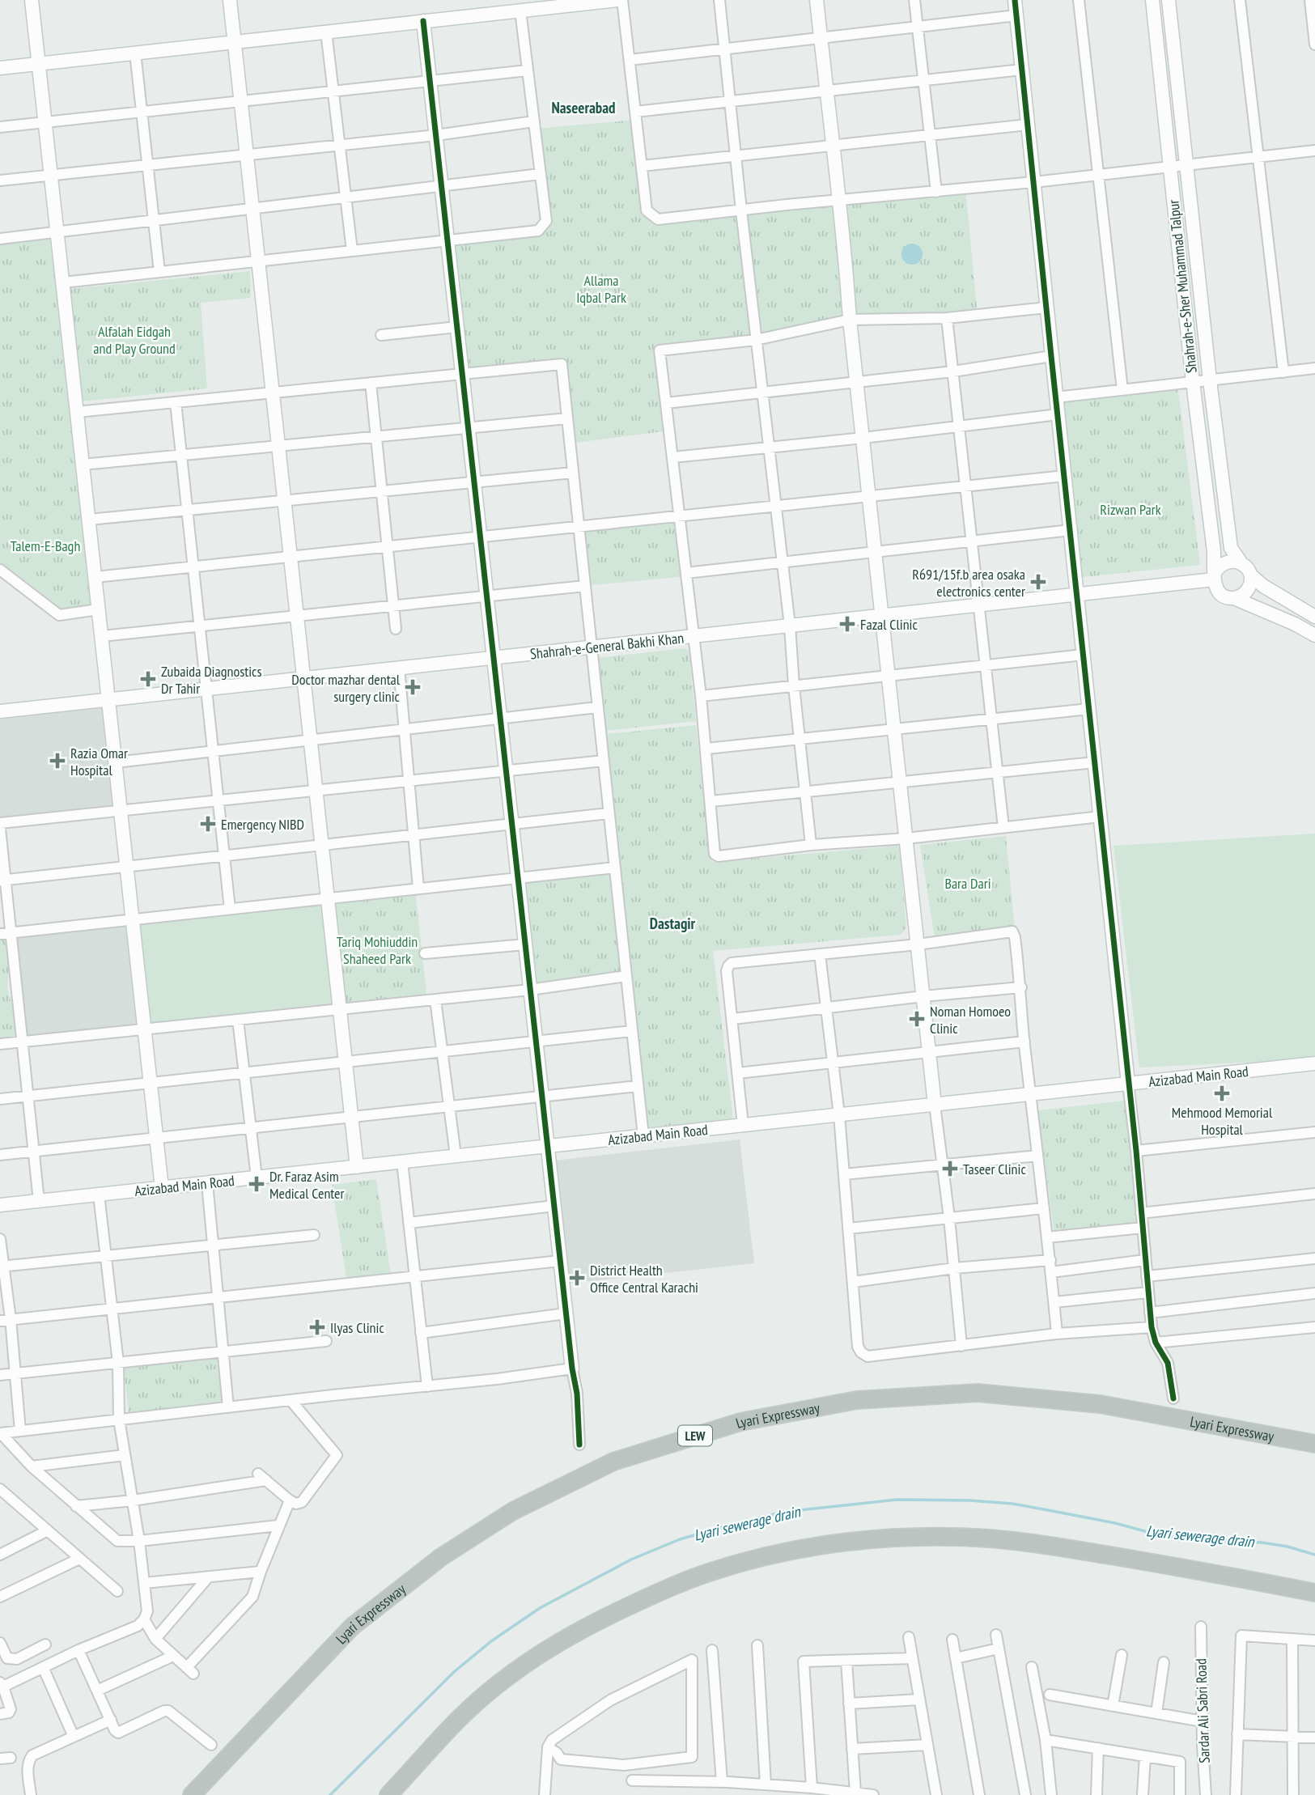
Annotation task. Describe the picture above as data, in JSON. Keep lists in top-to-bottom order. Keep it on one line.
{"streets":{"highway":["Lyari Expressway","LEW"],"street":["Shahrah-e-Sher Muhammad Talpur","Shahrah-e-General Bakhi Khan","Azizabad Main Road","Sardar Ali Sabri Road"]},"crossings":[["Shahrah-e-Sher Muhammad Talpur","Shahrah-e-General Bakhi Khan"]],"districts":["Naseerabad","Dastagir"],"water":["Lyari sewerage drain"],"parks":["Allama Iqbal Park","Alfalah Eidgah and Play Ground","Rizwan Park","Talem-E-Bagh","Bara Dari","Tariq Mohiuddin Shaheed Park"],"places":{"health":["R691/15f.b area osaka electronics center","Fazal Clinic","Zubaida Diagnostics Dr Tahir","Doctor mazhar dental surgery clinic","Razia Omar Hospital","Emergency NIBD","Noman Homoeo Clinic","Mehmood Memorial Hospital","Taseer Clinic","Dr. Faraz Asim Medical Center","District Health Office Central Karachi","Ilyas Clinic"]}}
